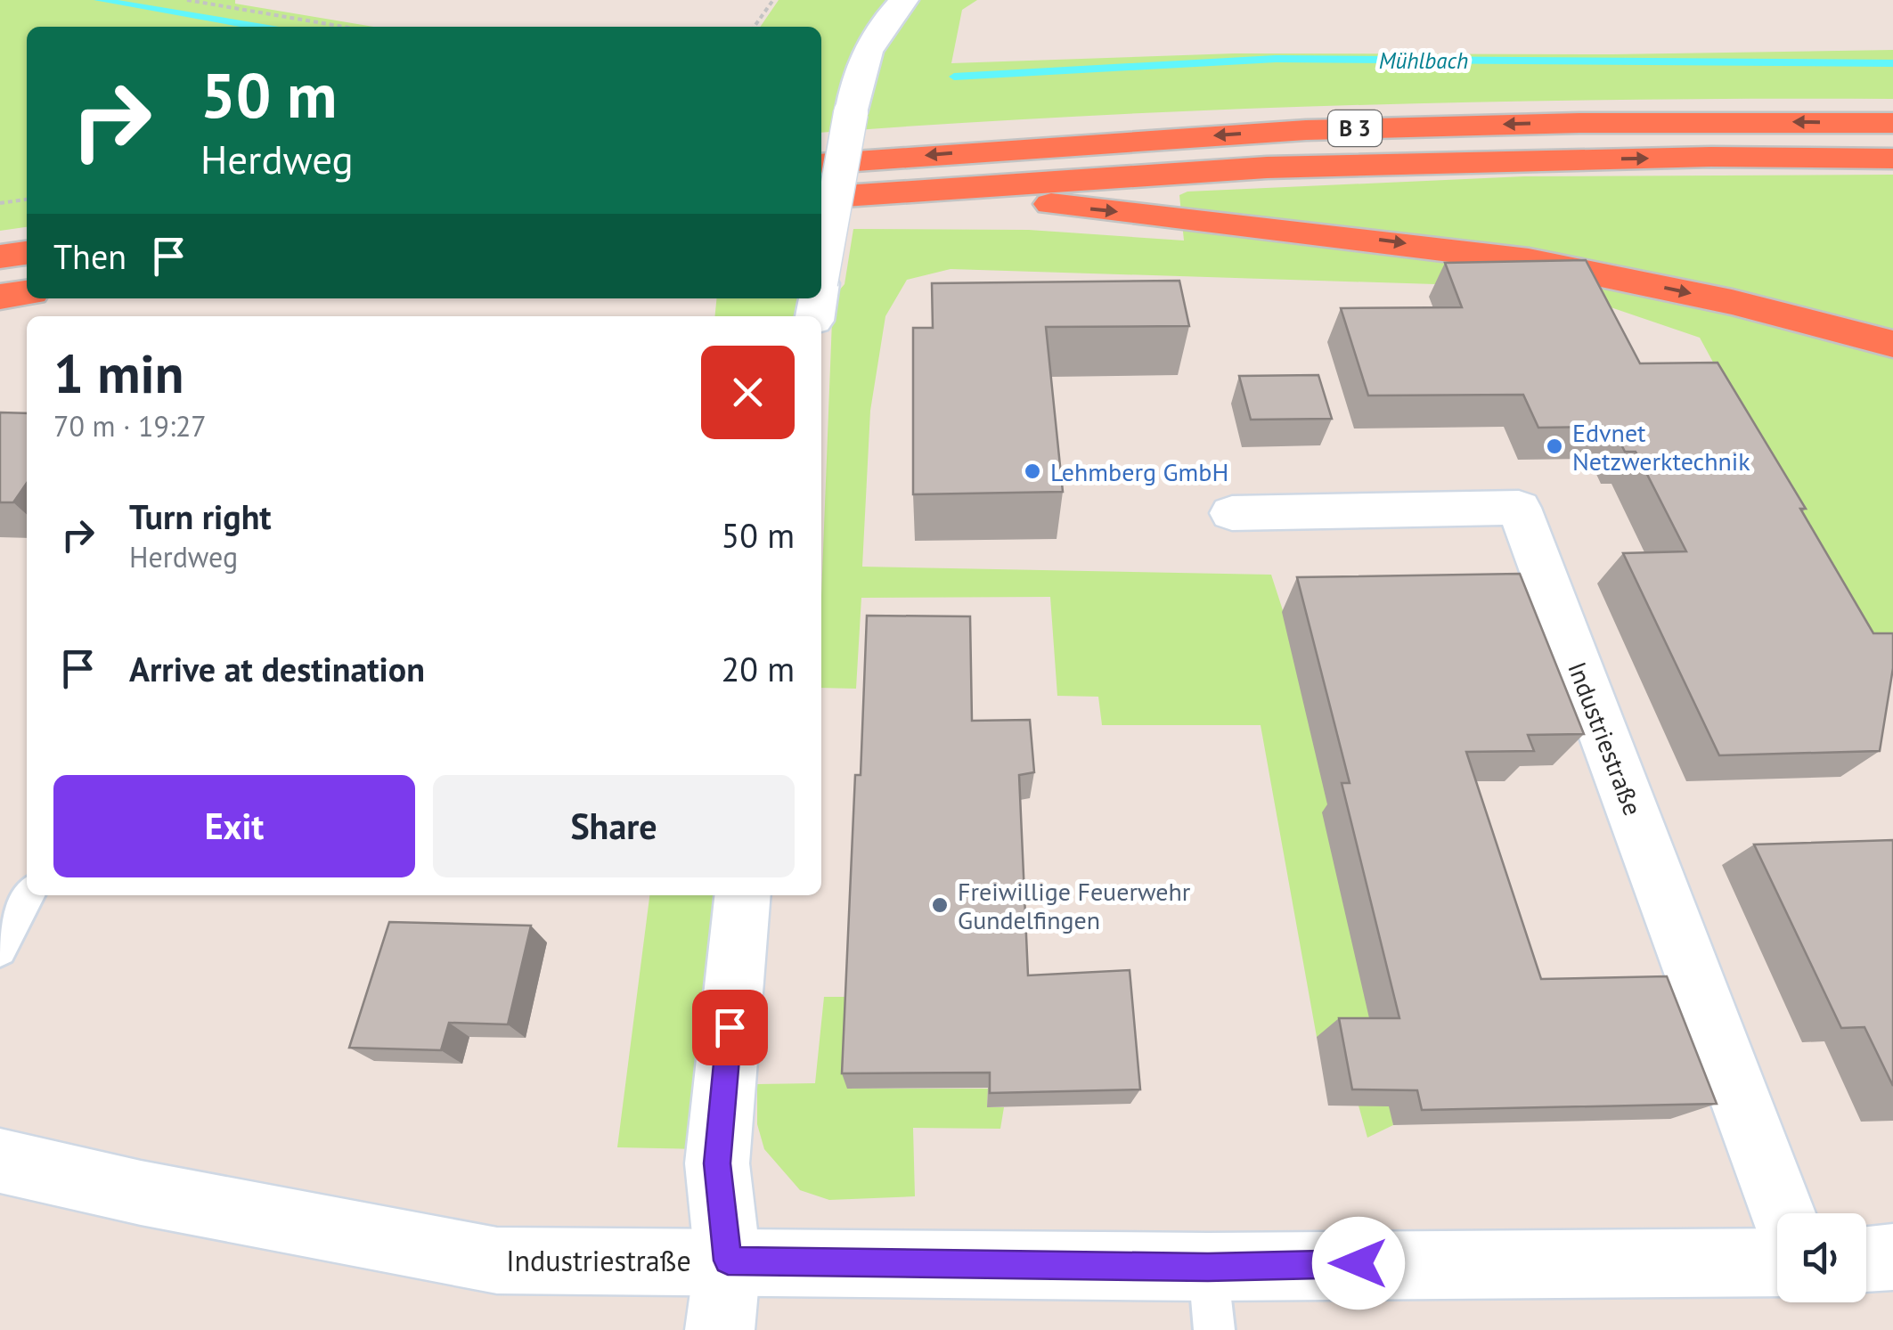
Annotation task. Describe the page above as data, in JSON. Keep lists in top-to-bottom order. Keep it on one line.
{"streets":{"highway":["B 3"],"street":["Industriestraße"]},"water":["Mühlbach"],"places":["Edvnet Netzwerktechnik","Lehmberg GmbH","Freiwillige Feuerwehr Gundelfingen"],"page":{"turn":["50 m","Herdweg"],"then":"Then","heading":["1 min","70 m · 19:27"],"list":[{"name":"Turn right","note":"Herdweg","value":"50 m"},{"name":"Arrive at destination","value":"20 m"}],"buttons":["Exit","Share"]}}
